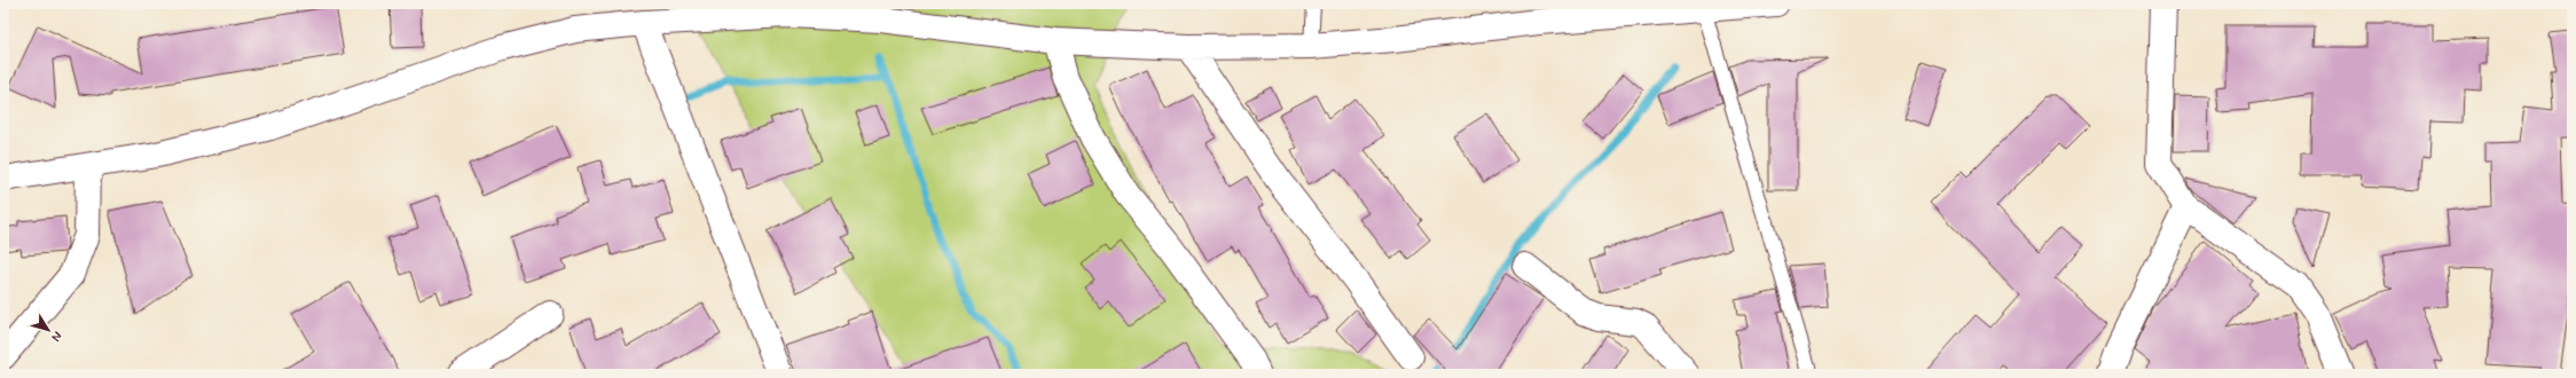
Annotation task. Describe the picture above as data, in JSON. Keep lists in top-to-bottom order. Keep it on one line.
{"north":"bottom right"}
